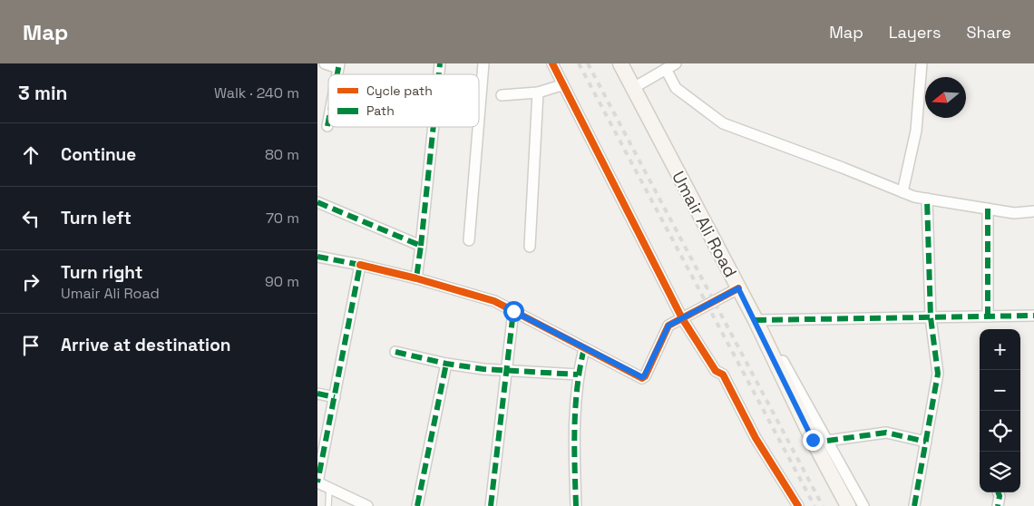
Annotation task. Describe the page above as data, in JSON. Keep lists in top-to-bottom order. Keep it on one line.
{"streets":{"street":["Umair Ali Road"]},"legend":["Cycle path","Path"],"north":"left","page":{"header":"Map","nav":["Map","Layers","Share"],"heading":["3 min","Walk · 240 m"],"list":[["Continue","80 m"],["Turn left","70 m"],["Turn right","Umair Ali Road","90 m"],"Arrive at destination"],"map_buttons":["+","−"]}}
